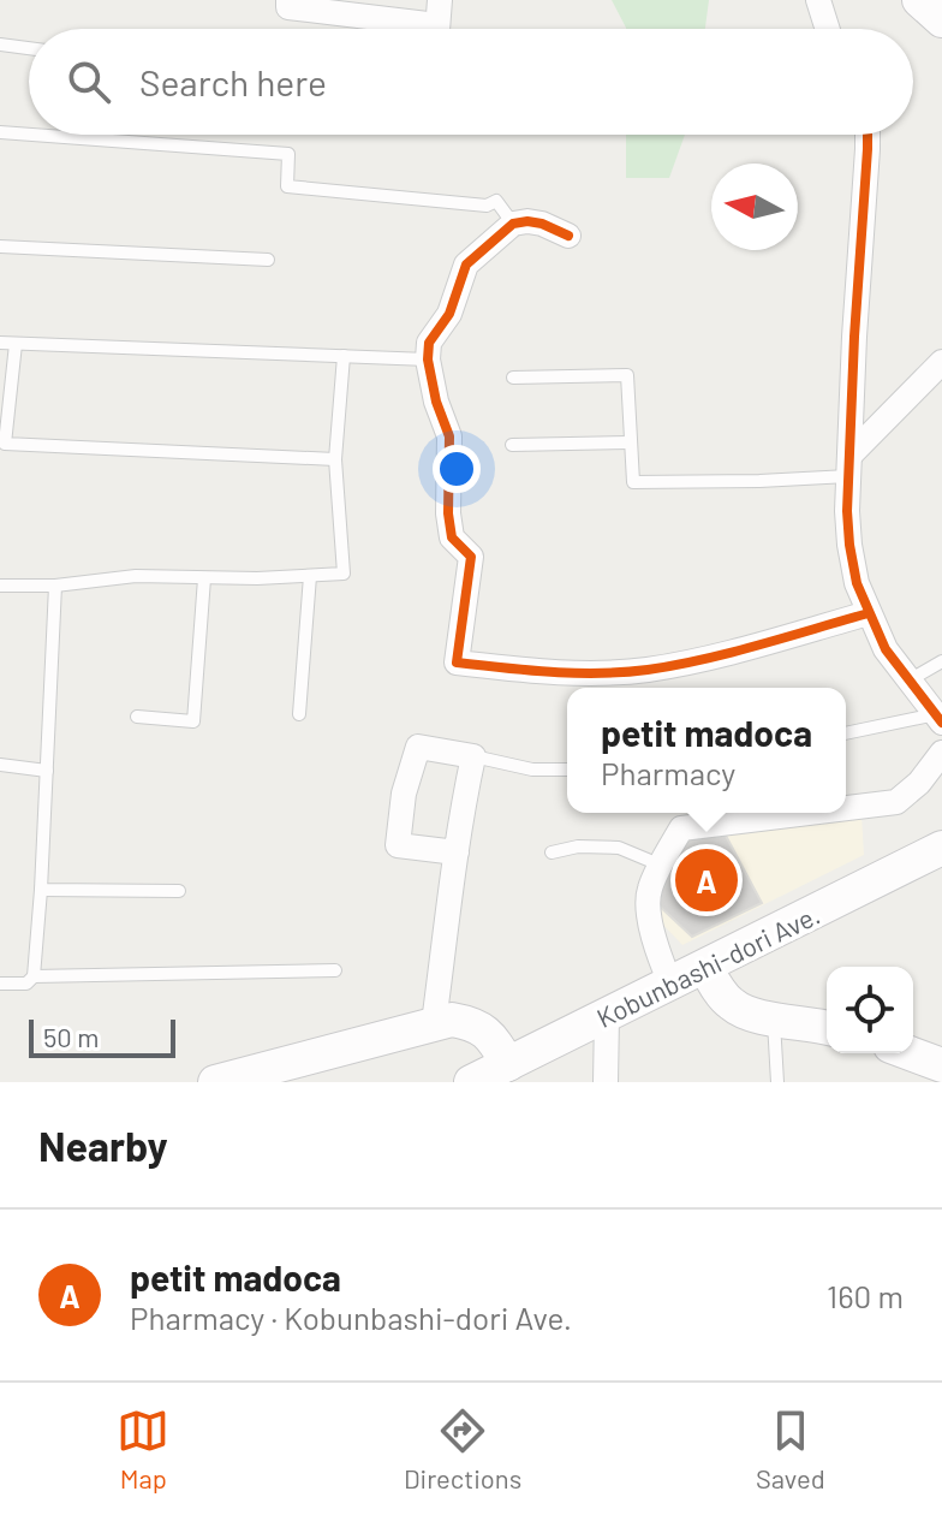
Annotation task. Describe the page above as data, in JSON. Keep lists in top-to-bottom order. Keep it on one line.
{"streets":{"street":["Kobunbashi-dori Ave."]},"scale_bar":"50 m","north":"left","page":{"search":"Search here","popup":["petit madoca","Pharmacy"],"pins":"A","scale":"50 m","heading":"Nearby","list":[{"mark":"A","name":"petit madoca","note":"Pharmacy · Kobunbashi-dori Ave.","value":"160 m"}],"nav":["Map","Directions","Saved"]}}
